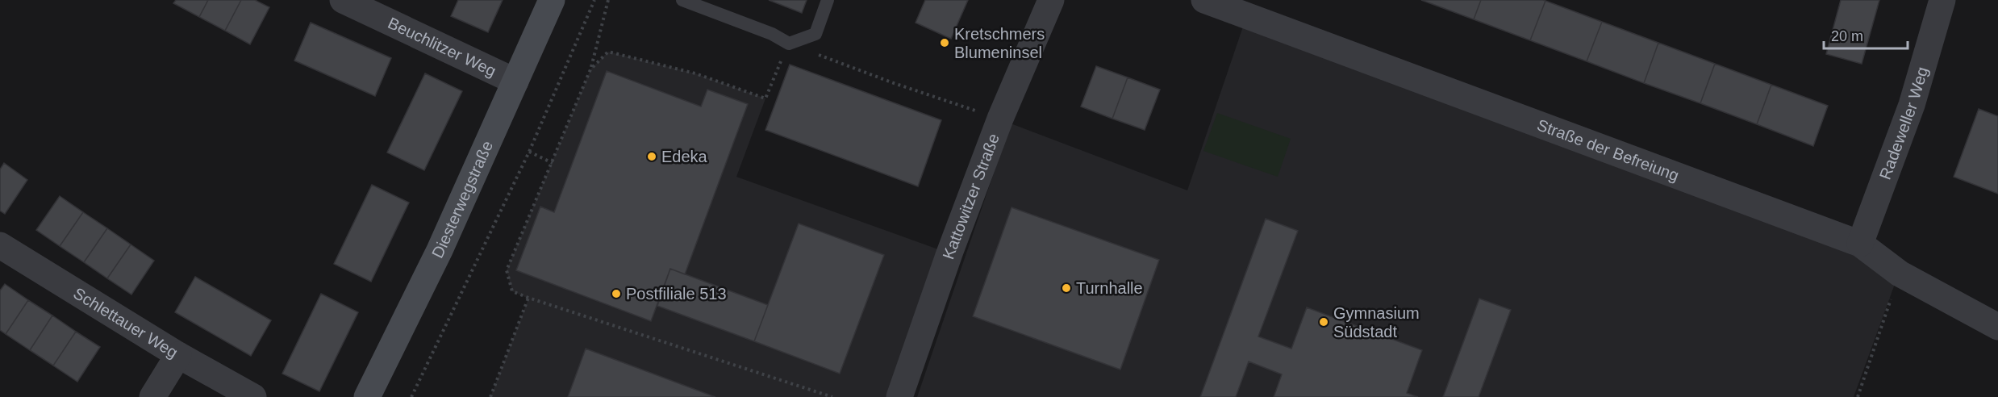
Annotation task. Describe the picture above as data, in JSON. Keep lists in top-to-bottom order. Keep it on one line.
{"streets":{"street":["Beuchlitzer Weg","Radeweller Weg","Straße der Befreiung","Kattowitzer Straße","Diesterwegstraße","Schlettauer Weg"]},"crossings":[["Beuchlitzer Weg","Diesterwegstraße"],["Radeweller Weg","Straße der Befreiung"]],"places":["Kretschmers Blumeninsel","Edeka","Turnhalle","Postfiliale 513","Gymnasium Südstadt"],"scale_bar":"20 m"}
